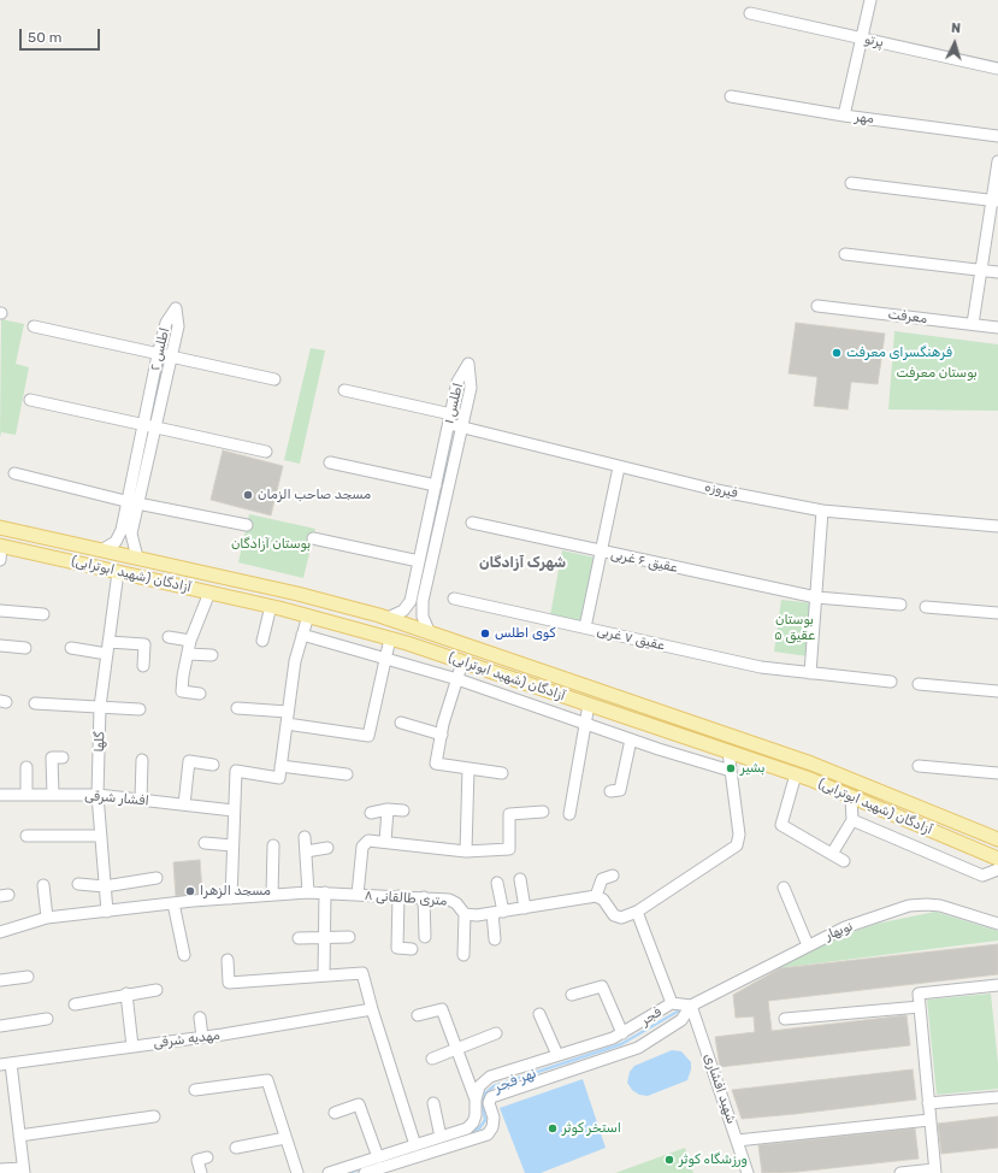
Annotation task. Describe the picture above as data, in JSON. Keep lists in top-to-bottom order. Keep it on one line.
{"streets":{"main road":["آزادگان (شهید ابوترابی)"],"street":["پرتو","مهر","معرفت","اطلس ۲","اطلس ۱","فیروزه","عقیق ۶ غربی","عقیق ۷ غربی","گلها","افشار شرقی","۸ متری طالقانی","نوبهار","فجر","مهدیه شرقی","شهید افشاری"]},"crossings":[["اطلس ۲","آزادگان (شهید ابوترابی)"],["اطلس ۱","فیروزه"],["اطلس ۱","آزادگان (شهید ابوترابی)"],["آزادگان (شهید ابوترابی)","گلها"],["گلها","افشار شرقی"],["گلها","۸ متری طالقانی"],["نوبهار","فجر"],["نوبهار","شهید افشاری"],["فجر","شهید افشاری"]],"districts":["شهرک آزادگان"],"water":["نهر فجر"],"parks":["بوستان معرفت","بوستان آزادگان","بوستان عقیق ۵"],"places":["فرهنگسرای معرفت","مسجد صاحب الزمان","کوی اطلس","بشیر","مسجد الزهرا","استخر کوثر","ورزشگاه کوثر"],"scale_bar":"50 m","north":"top"}
